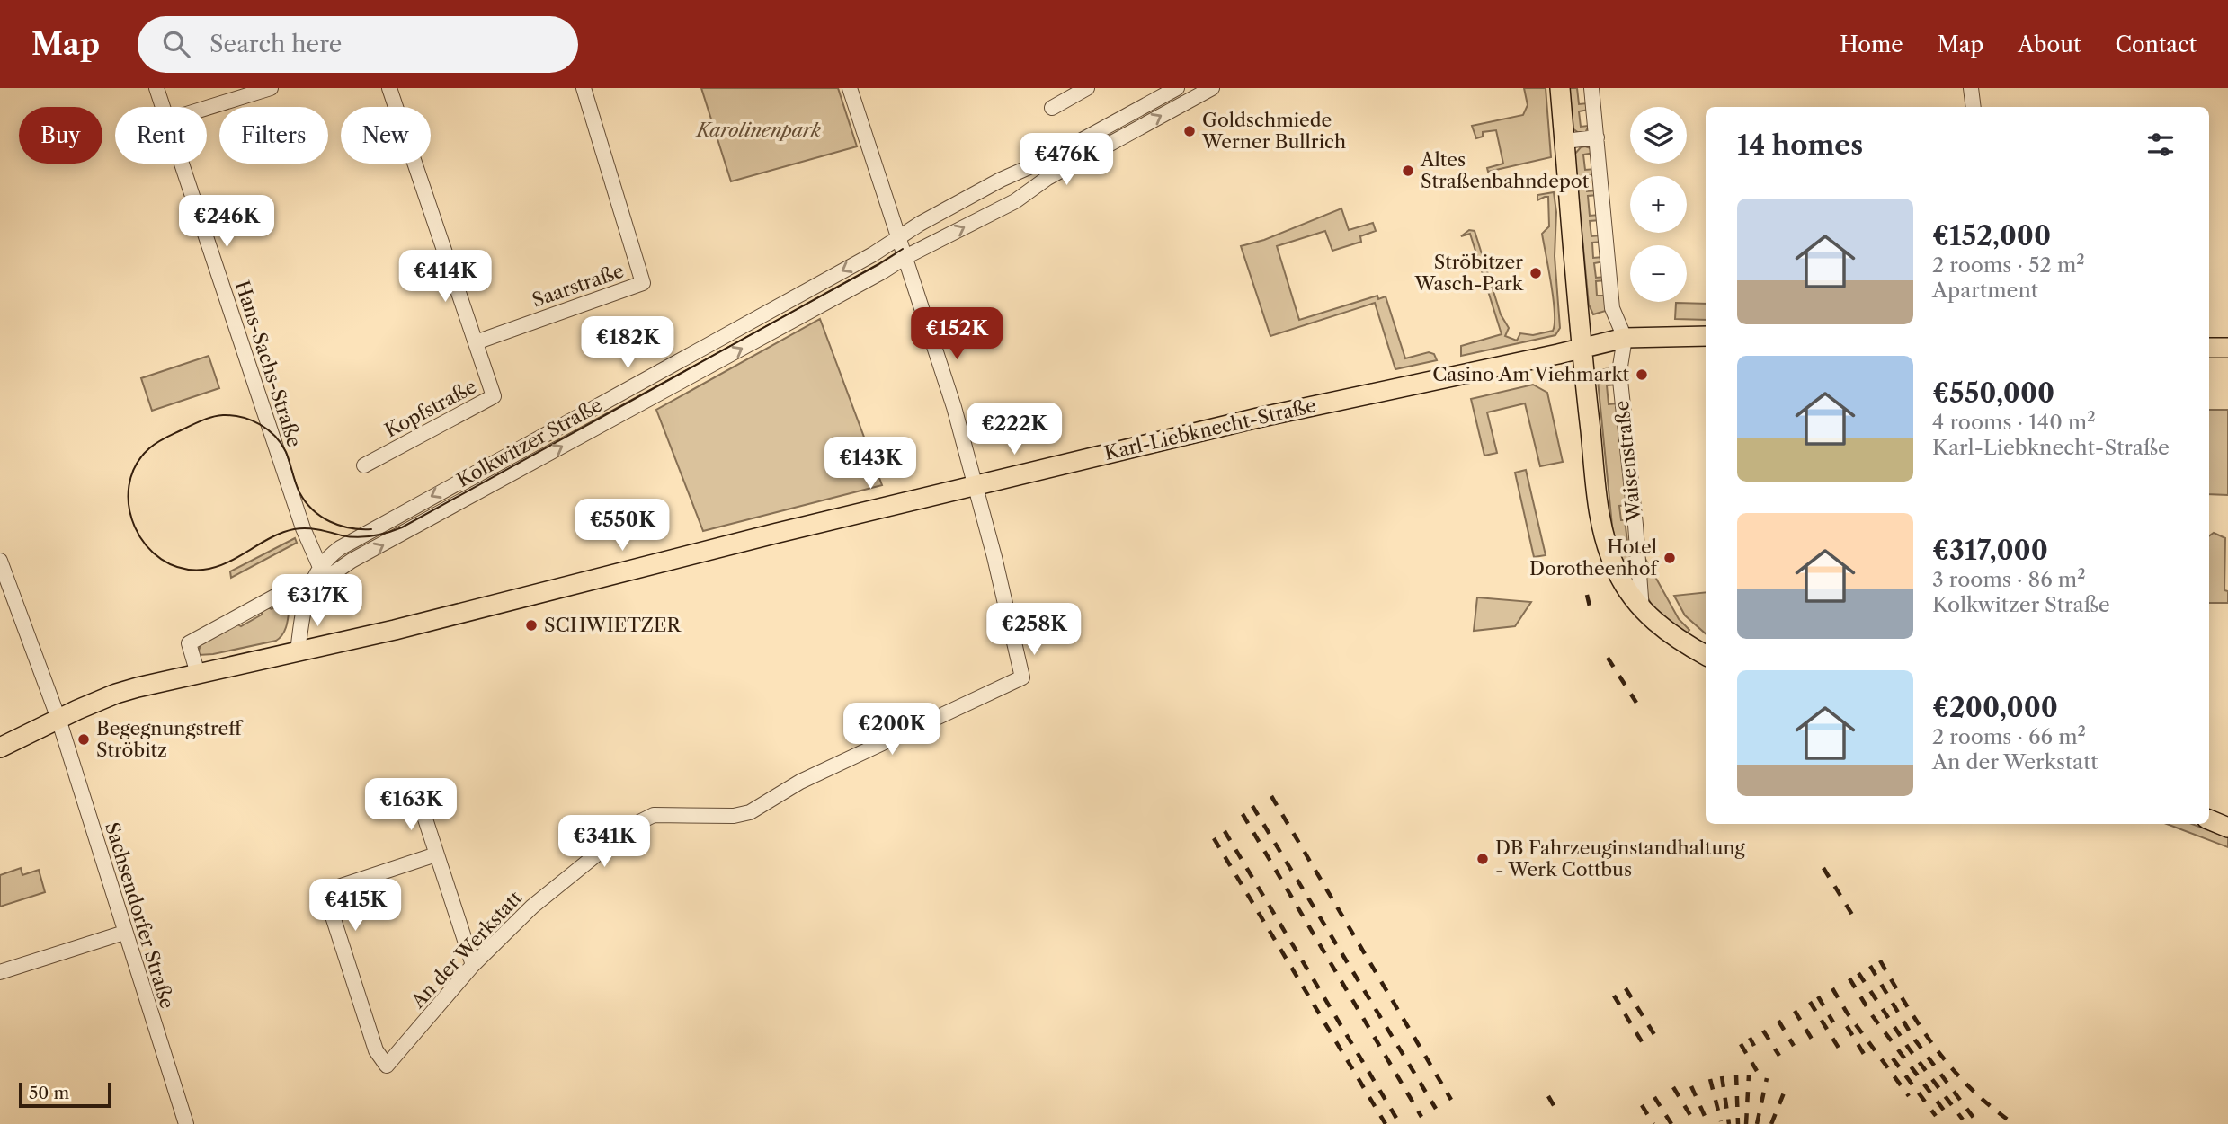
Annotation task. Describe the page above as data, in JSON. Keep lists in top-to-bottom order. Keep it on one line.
{"streets":{"main road":["Karl-Liebknecht-Straße","Waisenstraße"],"street":["Saarstraße","Hans-Sachs-Straße","Kopfstraße","Kolkwitzer Straße","Sachsendorfer Straße","An der Werkstatt"]},"crossings":[["Saarstraße","Kopfstraße"],["Hans-Sachs-Straße","Kolkwitzer Straße"],["Karl-Liebknecht-Straße","Kolkwitzer Straße"],["Karl-Liebknecht-Straße","Waisenstraße"],["Karl-Liebknecht-Straße","Sachsendorfer Straße"],["Karl-Liebknecht-Straße","An der Werkstatt"]],"parks":["Karolinenpark"],"places":["Goldschmiede Werner Bullrich","Altes Straßenbahndepot","Ströbitzer Wasch-Park","Casino Am Viehmarkt","Hotel Dorotheenhof","SCHWIETZER","Begegnungstreff Ströbitz","DB Fahrzeuginstandhaltung - Werk Cottbus"],"scale_bar":"50 m","page":{"header":"Map","search":"Search here","nav":["Home","Map","About","Contact"],"map_buttons":["+","−"],"chip":["Buy","Rent","Filters","New"],"heading":"14 homes","price":["€476K","€246K","€414K","€152K","€182K","€222K","€143K","€550K","€317K","€258K","€200K","€163K","€341K","€415K"],"list":[{"name":"€152,000","note":"2 rooms · 52 m² · Apartment"},{"name":"€550,000","note":"4 rooms · 140 m² · Karl-Liebknecht-Straße"},{"name":"€317,000","note":"3 rooms · 86 m² · Kolkwitzer Straße"},{"name":"€200,000","note":"2 rooms · 66 m² · An der Werkstatt"}],"scale":"50 m"}}
